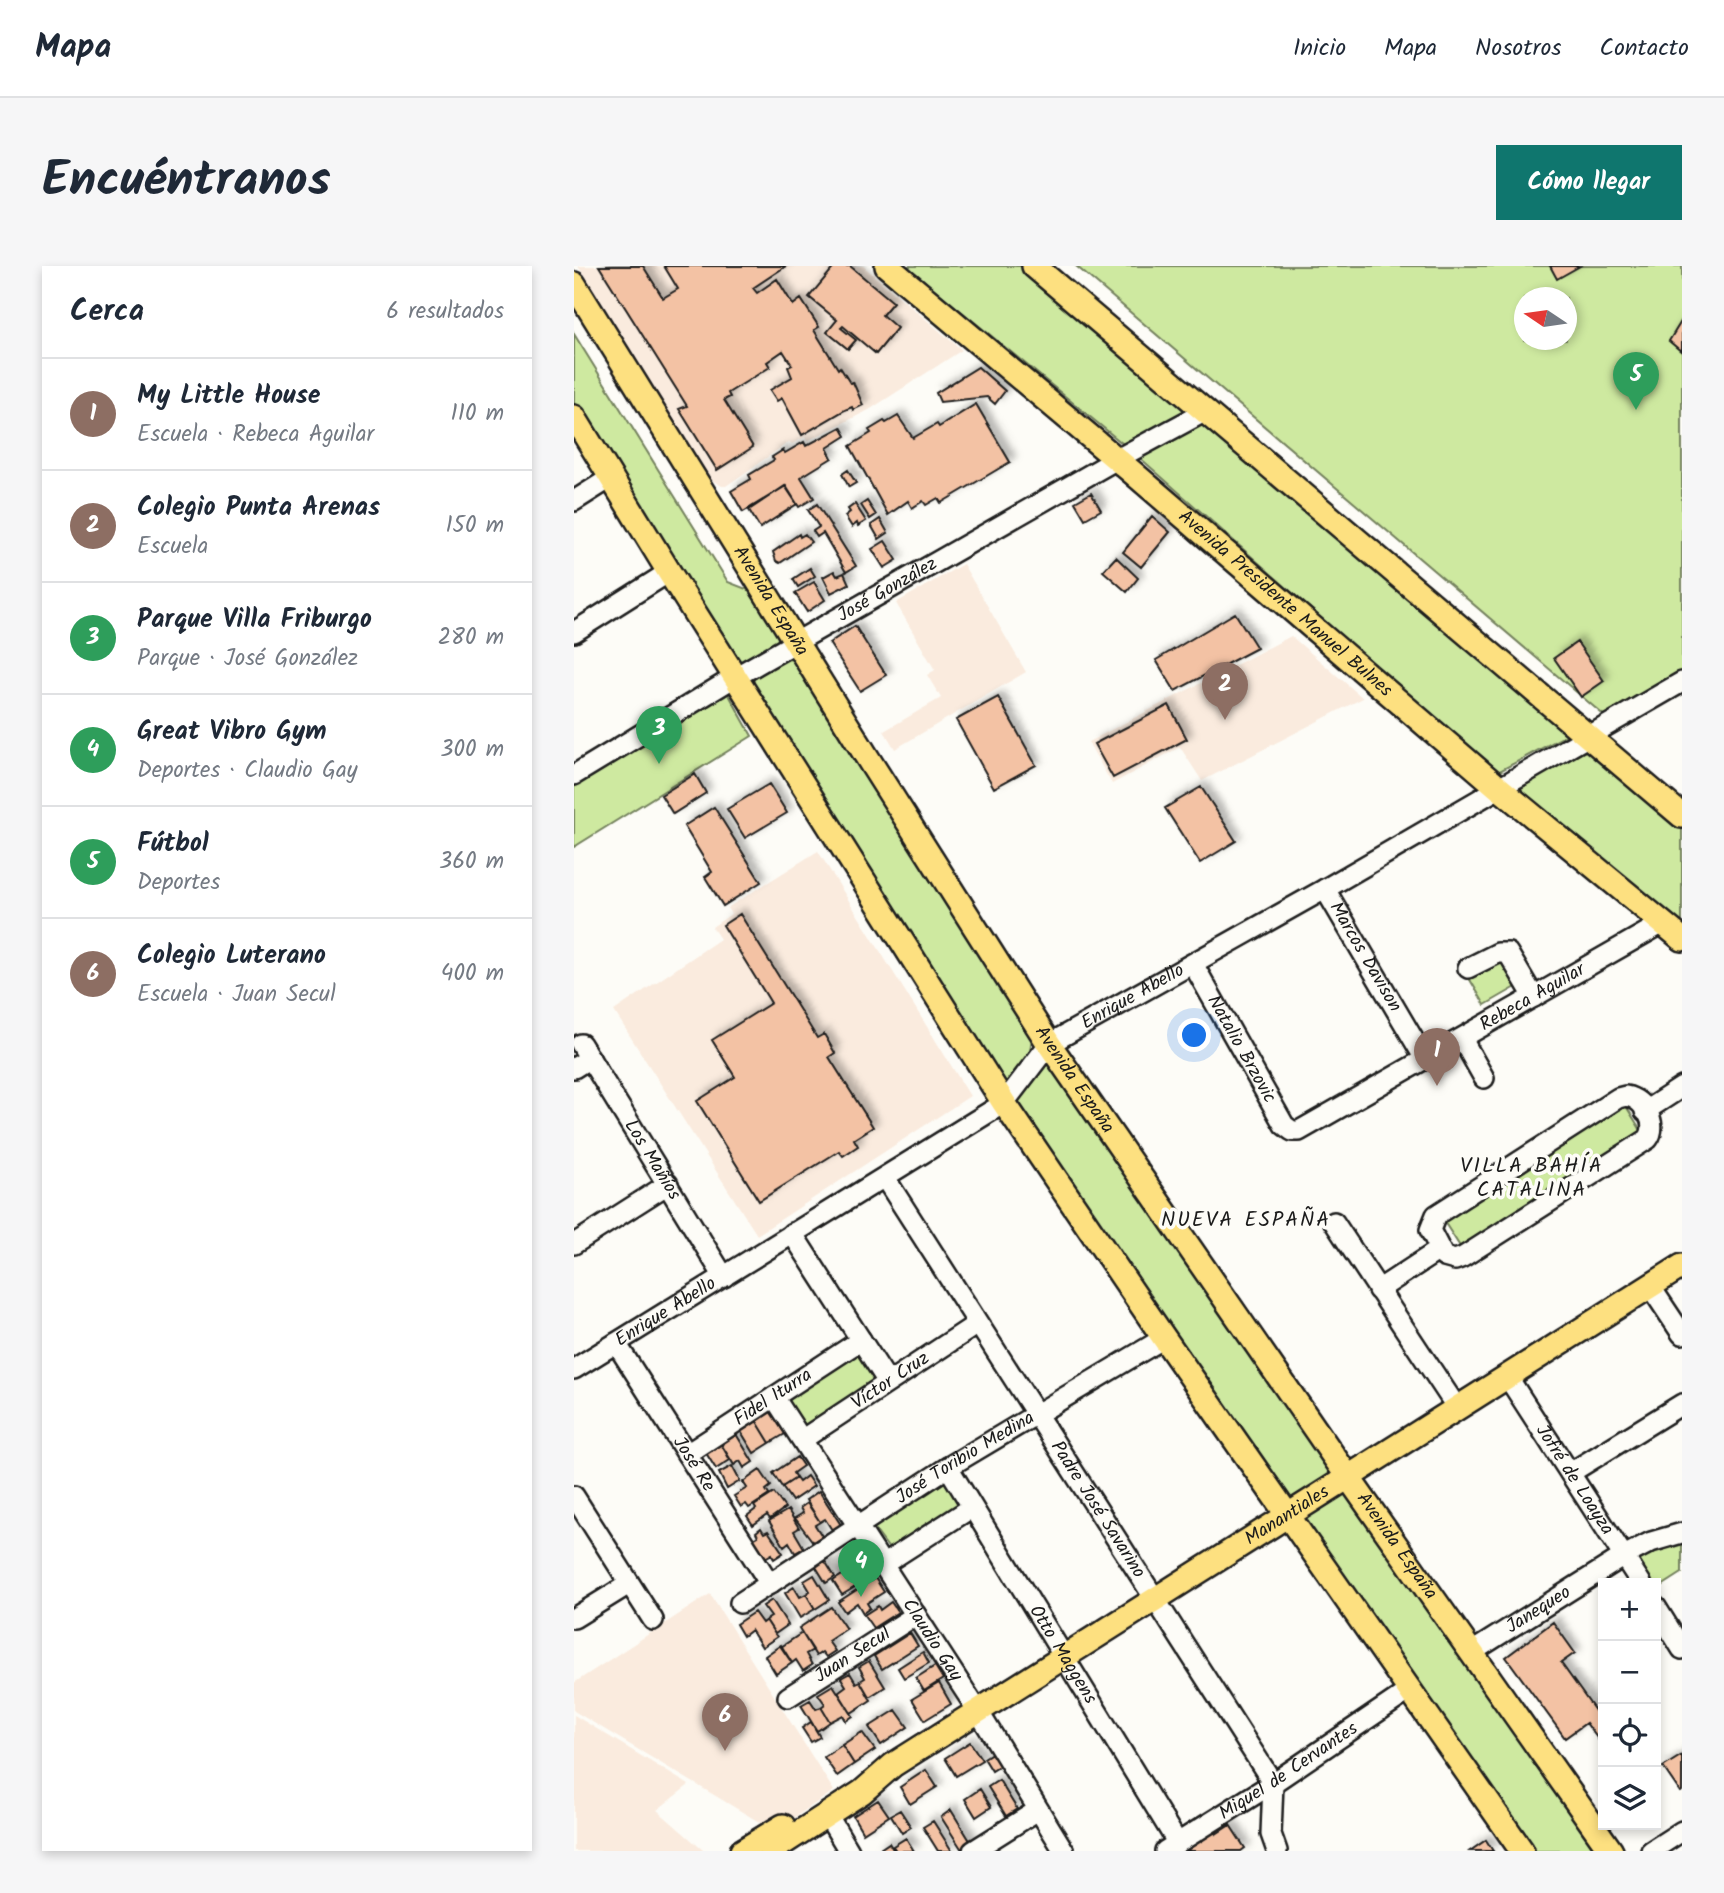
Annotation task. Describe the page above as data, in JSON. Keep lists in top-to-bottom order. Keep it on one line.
{"streets":{"main road":["Avenida España","Avenida Presidente Manuel Bulnes","Manantiales"],"street":["José González","Marcos Davison","Enrique Abello","Rebeca Aguilar","Natalio Brzovic","Los Mañíos","Víctor Cruz","Fidel Iturra","José Toribio Medina","José Re","Jofré de Loayza","Padre José Savarino","Janequeo","Claudio Gay","Otto Maggens","Juan Secul","Miguel de Cervantes"]},"crossings":[["José González","Avenida España"],["José González","Avenida Presidente Manuel Bulnes"],["Avenida España","Enrique Abello"],["Avenida España","Manantiales"],["Avenida España","Janequeo"],["Avenida Presidente Manuel Bulnes","Enrique Abello"],["Avenida Presidente Manuel Bulnes","Rebeca Aguilar"],["Marcos Davison","Enrique Abello"],["Marcos Davison","Rebeca Aguilar"],["Enrique Abello","Natalio Brzovic"],["Enrique Abello","Los Mañíos"],["Enrique Abello","José Re"],["Enrique Abello","Padre José Savarino"],["Rebeca Aguilar","Natalio Brzovic"],["Víctor Cruz","Padre José Savarino"],["Víctor Cruz","Claudio Gay"],["Fidel Iturra","José Re"],["Fidel Iturra","Claudio Gay"],["José Toribio Medina","José Re"],["José Toribio Medina","Padre José Savarino"],["José Toribio Medina","Claudio Gay"],["José Toribio Medina","Otto Maggens"],["Jofré de Loayza","Manantiales"],["Jofré de Loayza","Janequeo"],["Padre José Savarino","Manantiales"],["Padre José Savarino","Miguel de Cervantes"],["Manantiales","Claudio Gay"],["Manantiales","Otto Maggens"],["Claudio Gay","Juan Secul"],["Otto Maggens","Miguel de Cervantes"]],"districts":["VILLA BAHÍA CATALINA","NUEVA ESPAÑA"],"north":"left","page":{"header":"Mapa","nav":["Inicio","Mapa","Nosotros","Contacto"],"title":"Encuéntranos","buttons":"Cómo llegar","heading":["Cerca","6 resultados"],"pins":["5","2","3","1","4","6"],"list":[{"mark":"1","name":"My Little House","note":"Escuela · Rebeca Aguilar","value":"110 m"},{"mark":"2","name":"Colegio Punta Arenas","note":"Escuela","value":"150 m"},{"mark":"3","name":"Parque Villa Friburgo","note":"Parque · José González","value":"280 m"},{"mark":"4","name":"Great Vibro Gym","note":"Deportes · Claudio Gay","value":"300 m"},{"mark":"5","name":"Fútbol","note":"Deportes","value":"360 m"},{"mark":"6","name":"Colegio Luterano","note":"Escuela · Juan Secul","value":"400 m"}],"map_buttons":["+","−"]}}
